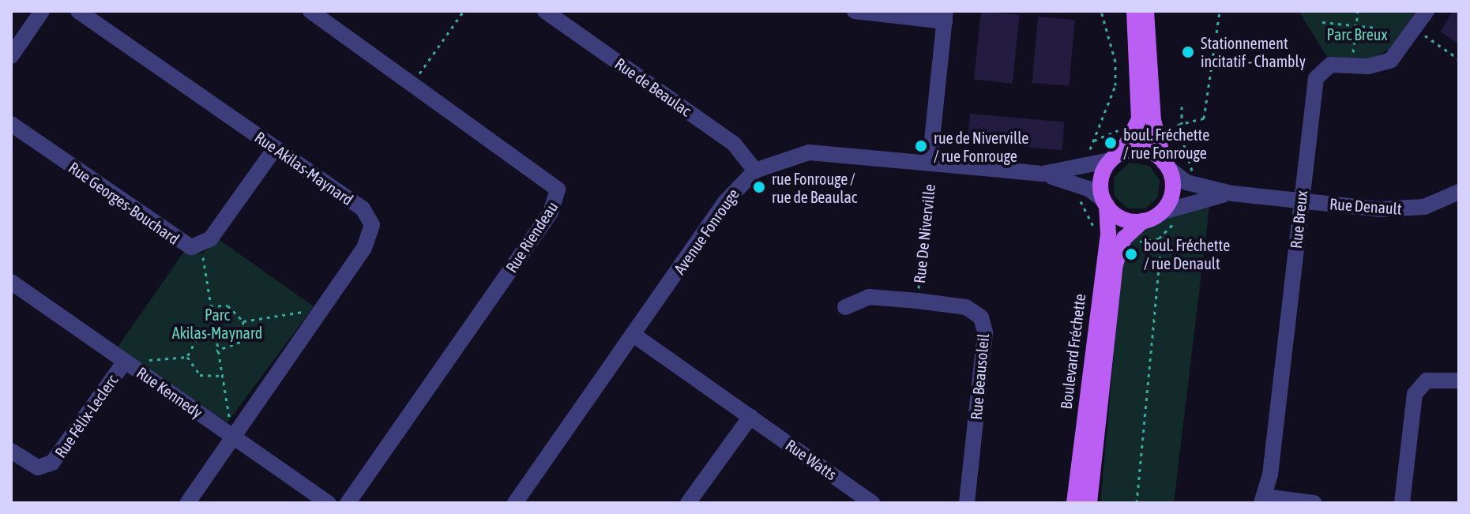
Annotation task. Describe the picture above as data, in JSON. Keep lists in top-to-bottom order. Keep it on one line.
{"streets":{"main road":["Boulevard Fréchette"],"street":["Rue de Beaulac","Rue Akilas-Maynard","Rue Georges-Bouchard","Rue Denault","Rue Breux","Avenue Fonrouge","Rue De Niverville","Rue Riendeau","Rue Beausoleil","Rue Kennedy","Rue Félix-Leclerc","Rue Watts"]},"crossings":[["Rue de Beaulac","Avenue Fonrouge"],["Rue Akilas-Maynard","Rue Georges-Bouchard"],["Rue Akilas-Maynard","Rue Kennedy"],["Rue Denault","Rue Breux"],["Rue Denault","Boulevard Fréchette"],["Avenue Fonrouge","Rue De Niverville"],["Avenue Fonrouge","Rue Watts"],["Rue Kennedy","Rue Félix-Leclerc"]],"parks":["Parc Breux","Parc Akilas-Maynard"],"places":["Stationnement incitatif - Chambly","boul. Fréchette / rue Fonrouge","rue de Niverville / rue Fonrouge","rue Fonrouge / rue de Beaulac","boul. Fréchette / rue Denault"]}
